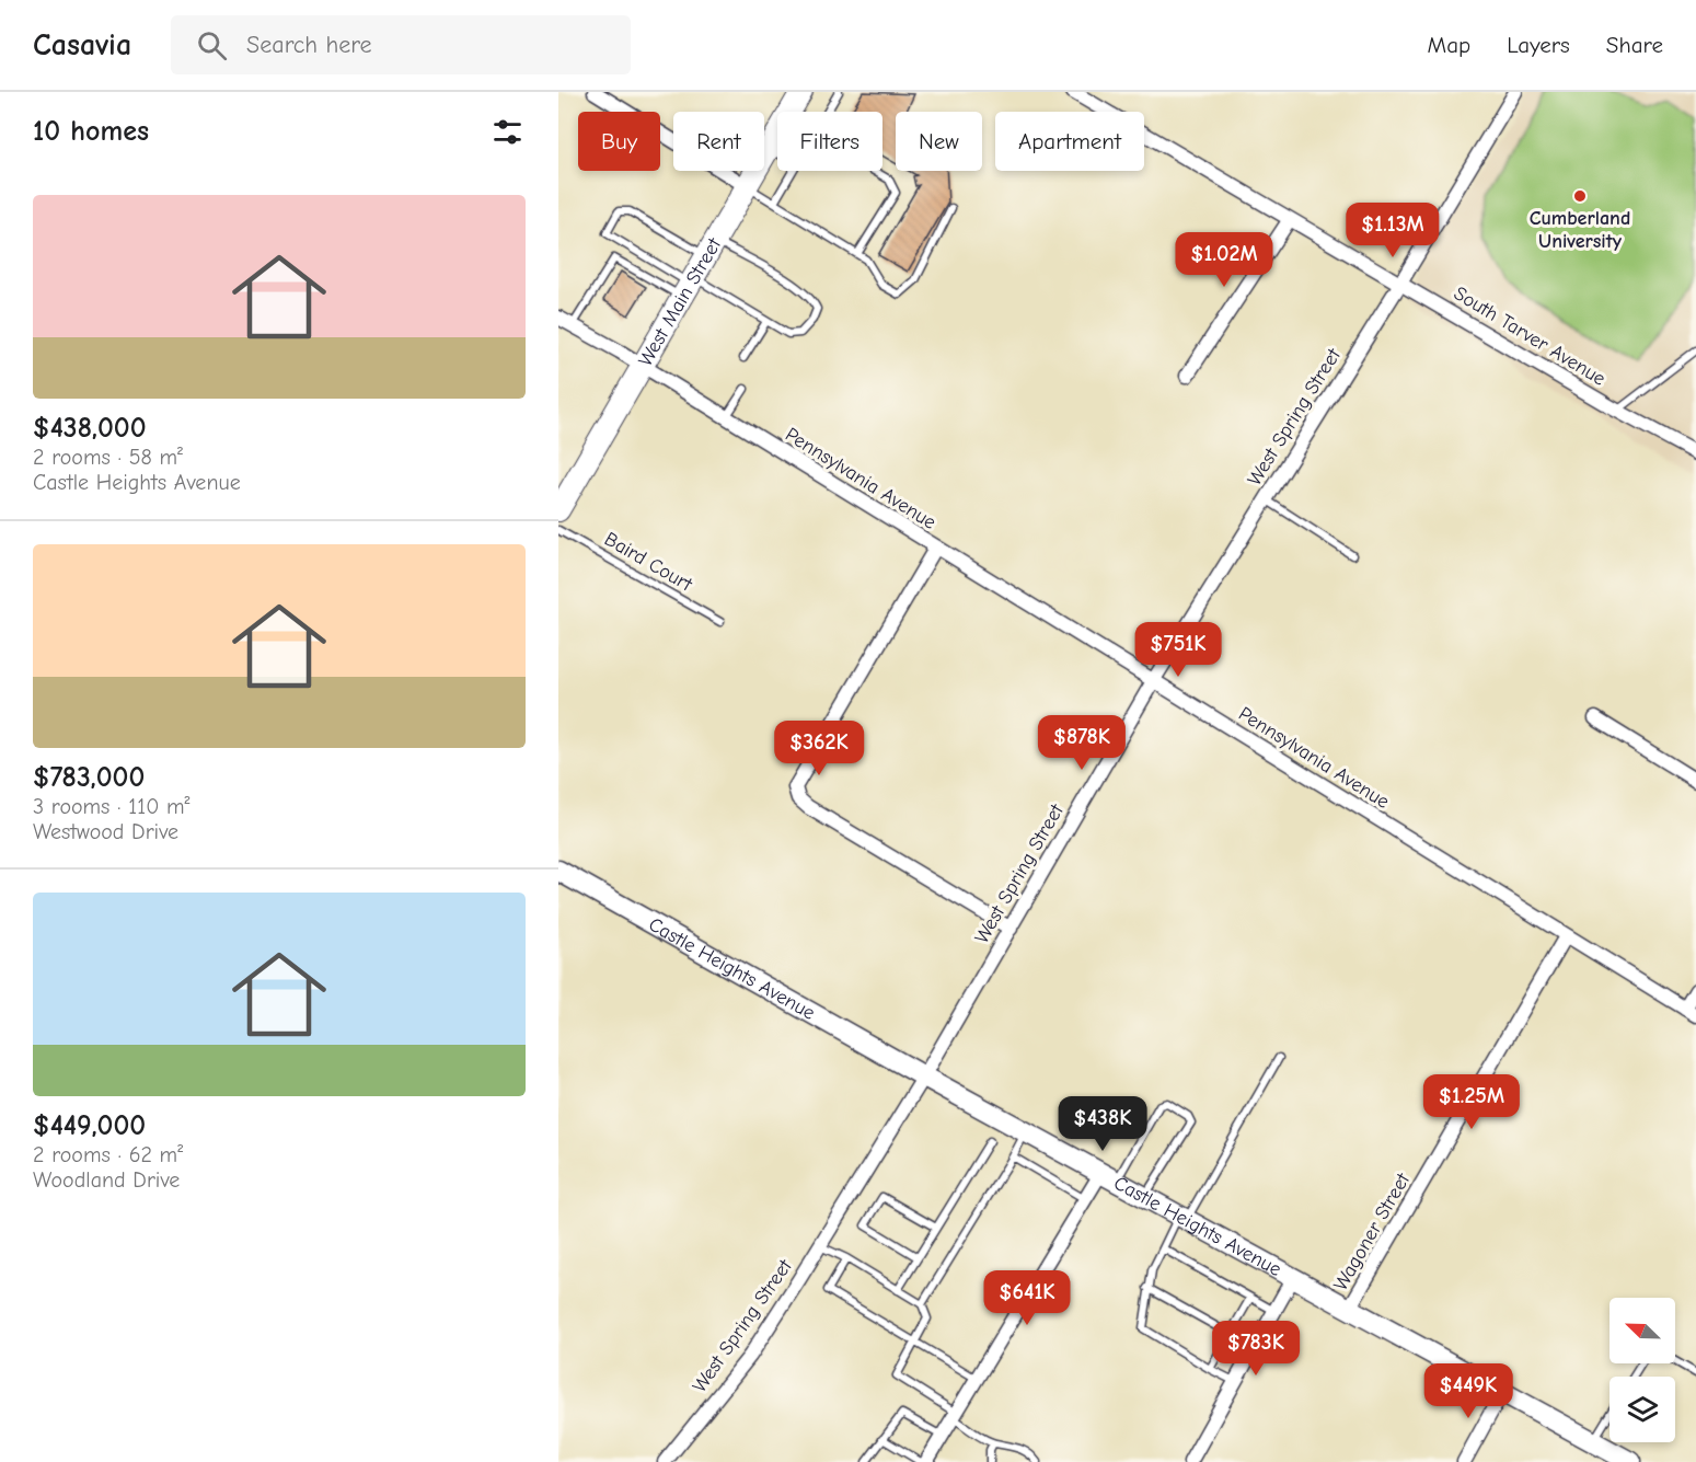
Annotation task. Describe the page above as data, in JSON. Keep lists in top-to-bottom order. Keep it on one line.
{"streets":{"main road":["West Main Street"],"street":["South Tarver Avenue","West Spring Street","Pennsylvania Avenue","Castle Heights Avenue","Wagoner Street"],"lane":["Baird Court"]},"crossings":[["West Main Street","Pennsylvania Avenue"],["South Tarver Avenue","West Spring Street"],["West Spring Street","Pennsylvania Avenue"],["West Spring Street","Castle Heights Avenue"],["Pennsylvania Avenue","Wagoner Street"],["Castle Heights Avenue","Wagoner Street"]],"places":["Cumberland University"],"north":"top left","page":{"header":"Casavia","search":"Search here","nav":["Map","Layers","Share"],"heading":"10 homes","chip":["Buy","Rent","Filters","New","Apartment"],"list":[{"name":"$438,000","note":"2 rooms · 58 m² · Castle Heights Avenue"},{"name":"$783,000","note":"3 rooms · 110 m² · Westwood Drive"},{"name":"$449,000","note":"2 rooms · 62 m² · Woodland Drive"}],"price":["$1.13M","$1.02M","$751K","$878K","$362K","$1.25M","$438K","$641K","$783K","$449K"]}}
